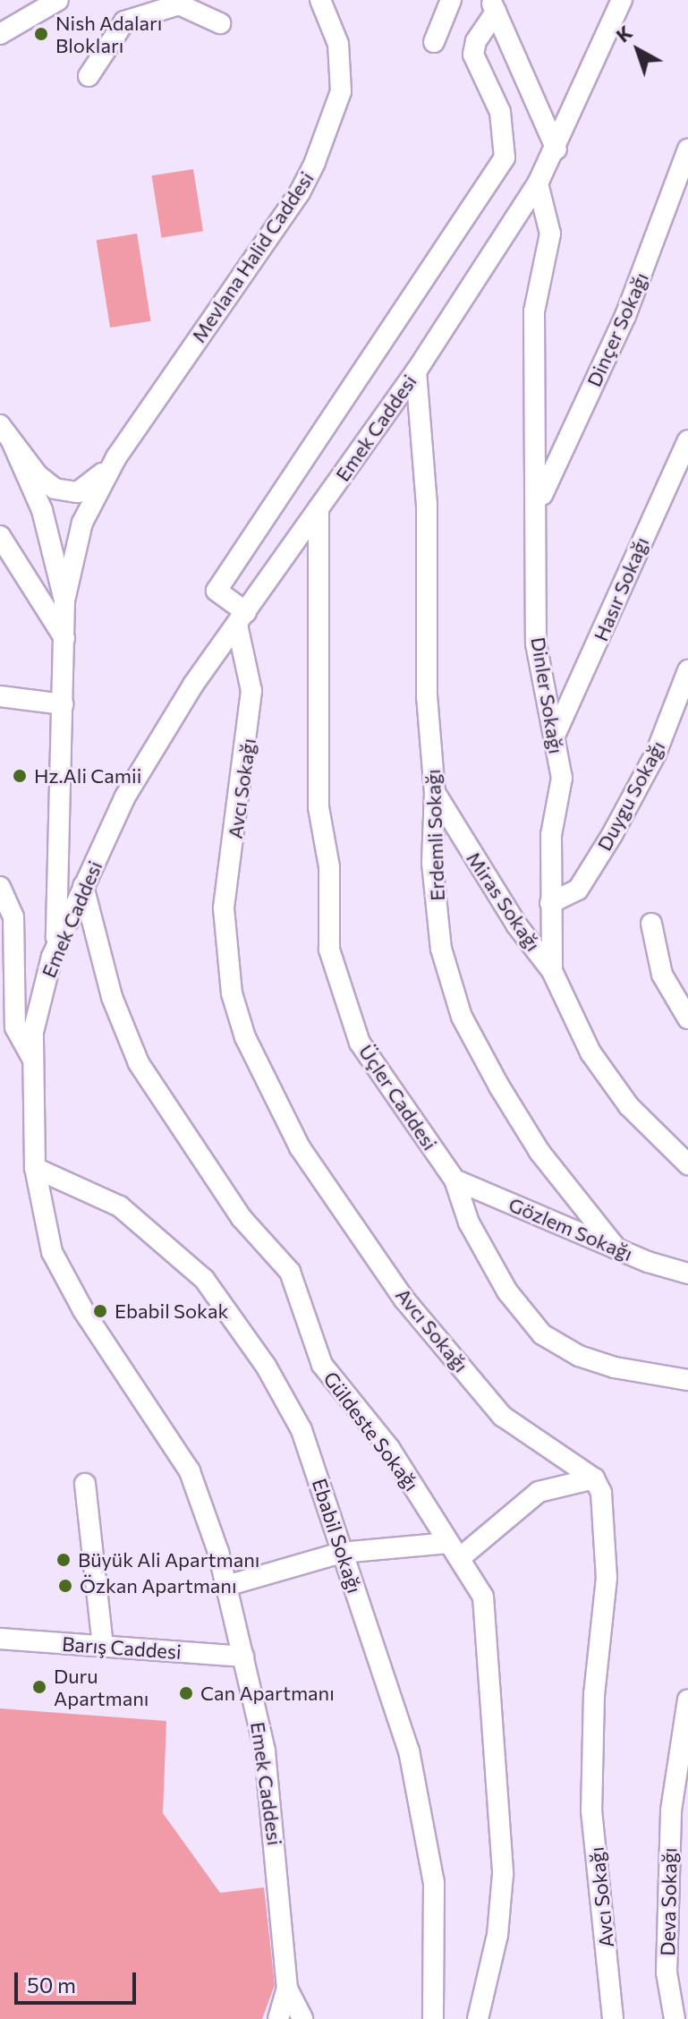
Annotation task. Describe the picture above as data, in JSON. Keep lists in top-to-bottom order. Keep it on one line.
{"streets":{"street":["Mevlana Halid Caddesi","Dinçer Sokağı","Emek Caddesi","Hasır Sokağı","Dinler Sokağı","Avcı Sokağı","Duygu Sokağı","Erdemli Sokağı","Miras Sokağı","Üçler Caddesi","Gözlem Sokağı","Güldeste Sokağı","Ebabil Sokağı","Barış Caddesi","Deva Sokağı"]},"crossings":[["Dinçer Sokağı","Dinler Sokağı"],["Emek Caddesi","Dinler Sokağı"],["Emek Caddesi","Avcı Sokağı"],["Emek Caddesi","Erdemli Sokağı"],["Emek Caddesi","Üçler Caddesi"],["Emek Caddesi","Güldeste Sokağı"],["Emek Caddesi","Ebabil Sokağı"],["Emek Caddesi","Barış Caddesi"],["Hasır Sokağı","Dinler Sokağı"],["Dinler Sokağı","Duygu Sokağı"],["Dinler Sokağı","Miras Sokağı"],["Erdemli Sokağı","Miras Sokağı"],["Erdemli Sokağı","Gözlem Sokağı"],["Üçler Caddesi","Gözlem Sokağı"]],"places":["Nish Adaları Blokları","Hz.Ali Camii","Ebabil Sokak","Büyük Ali Apartmanı","Özkan Apartmanı","Duru Apartmanı","Can Apartmanı"],"scale_bar":"50 m","north":"top left"}
